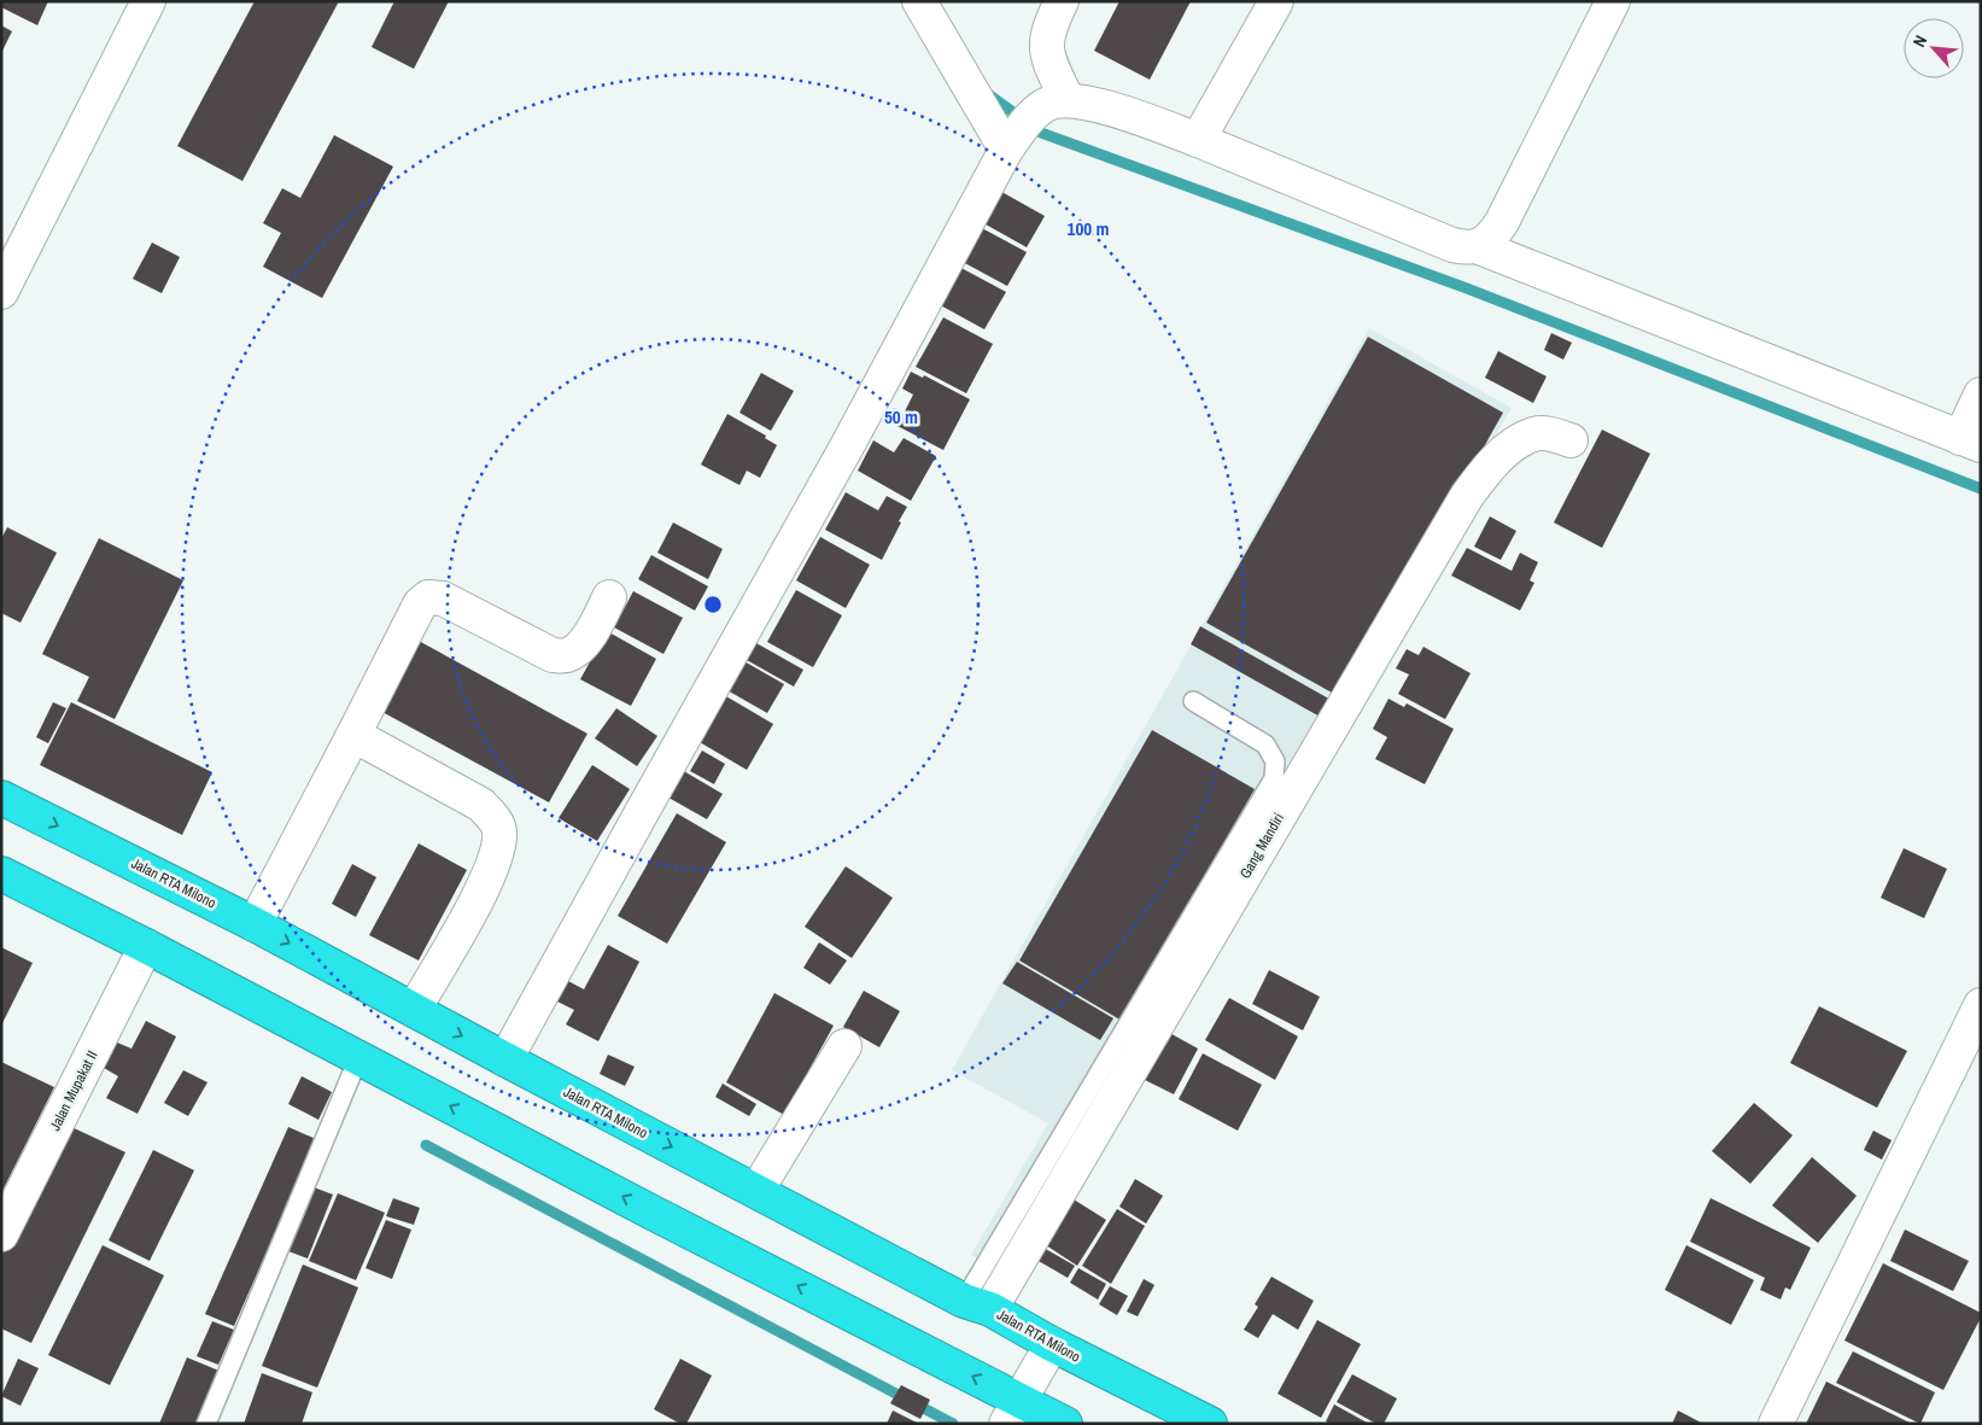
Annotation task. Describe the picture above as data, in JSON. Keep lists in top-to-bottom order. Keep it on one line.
{"streets":{"highway":["Jalan RTA Milono"],"street":["Gang Mandiri","Jalan Mupakat II"]},"crossings":[["Gang Mandiri","Jalan RTA Milono"]],"north":"top left","rings":["100 m","50 m"]}
